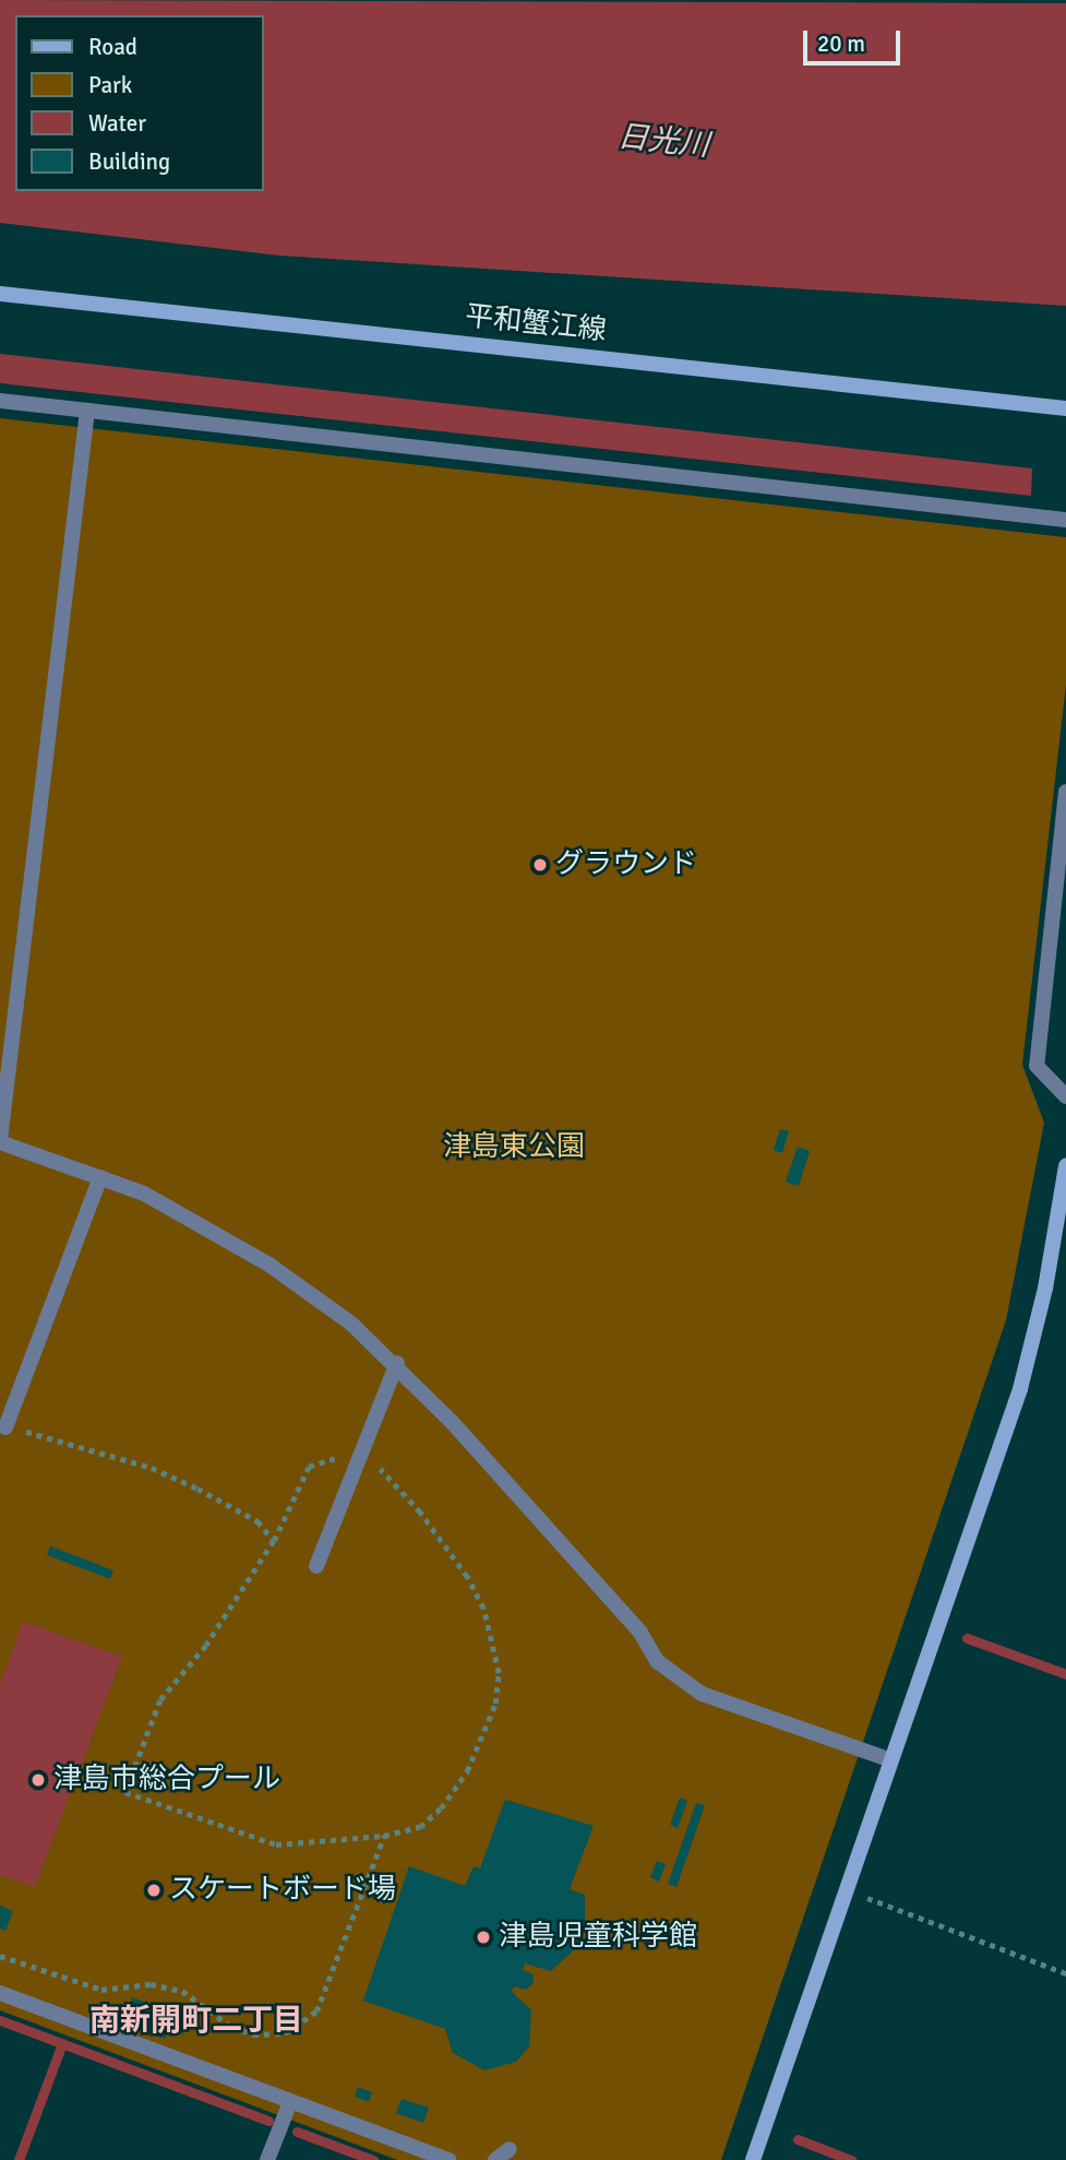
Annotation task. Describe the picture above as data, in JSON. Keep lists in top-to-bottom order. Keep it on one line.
{"streets":{"main road":["平和蟹江線"]},"districts":["南新開町二丁目"],"water":["日光川"],"parks":["津島東公園"],"places":["グラウンド","津島市総合プール","スケートボード場","津島児童科学館"],"legend":["Road","Park","Water","Building"],"scale_bar":"20 m"}
